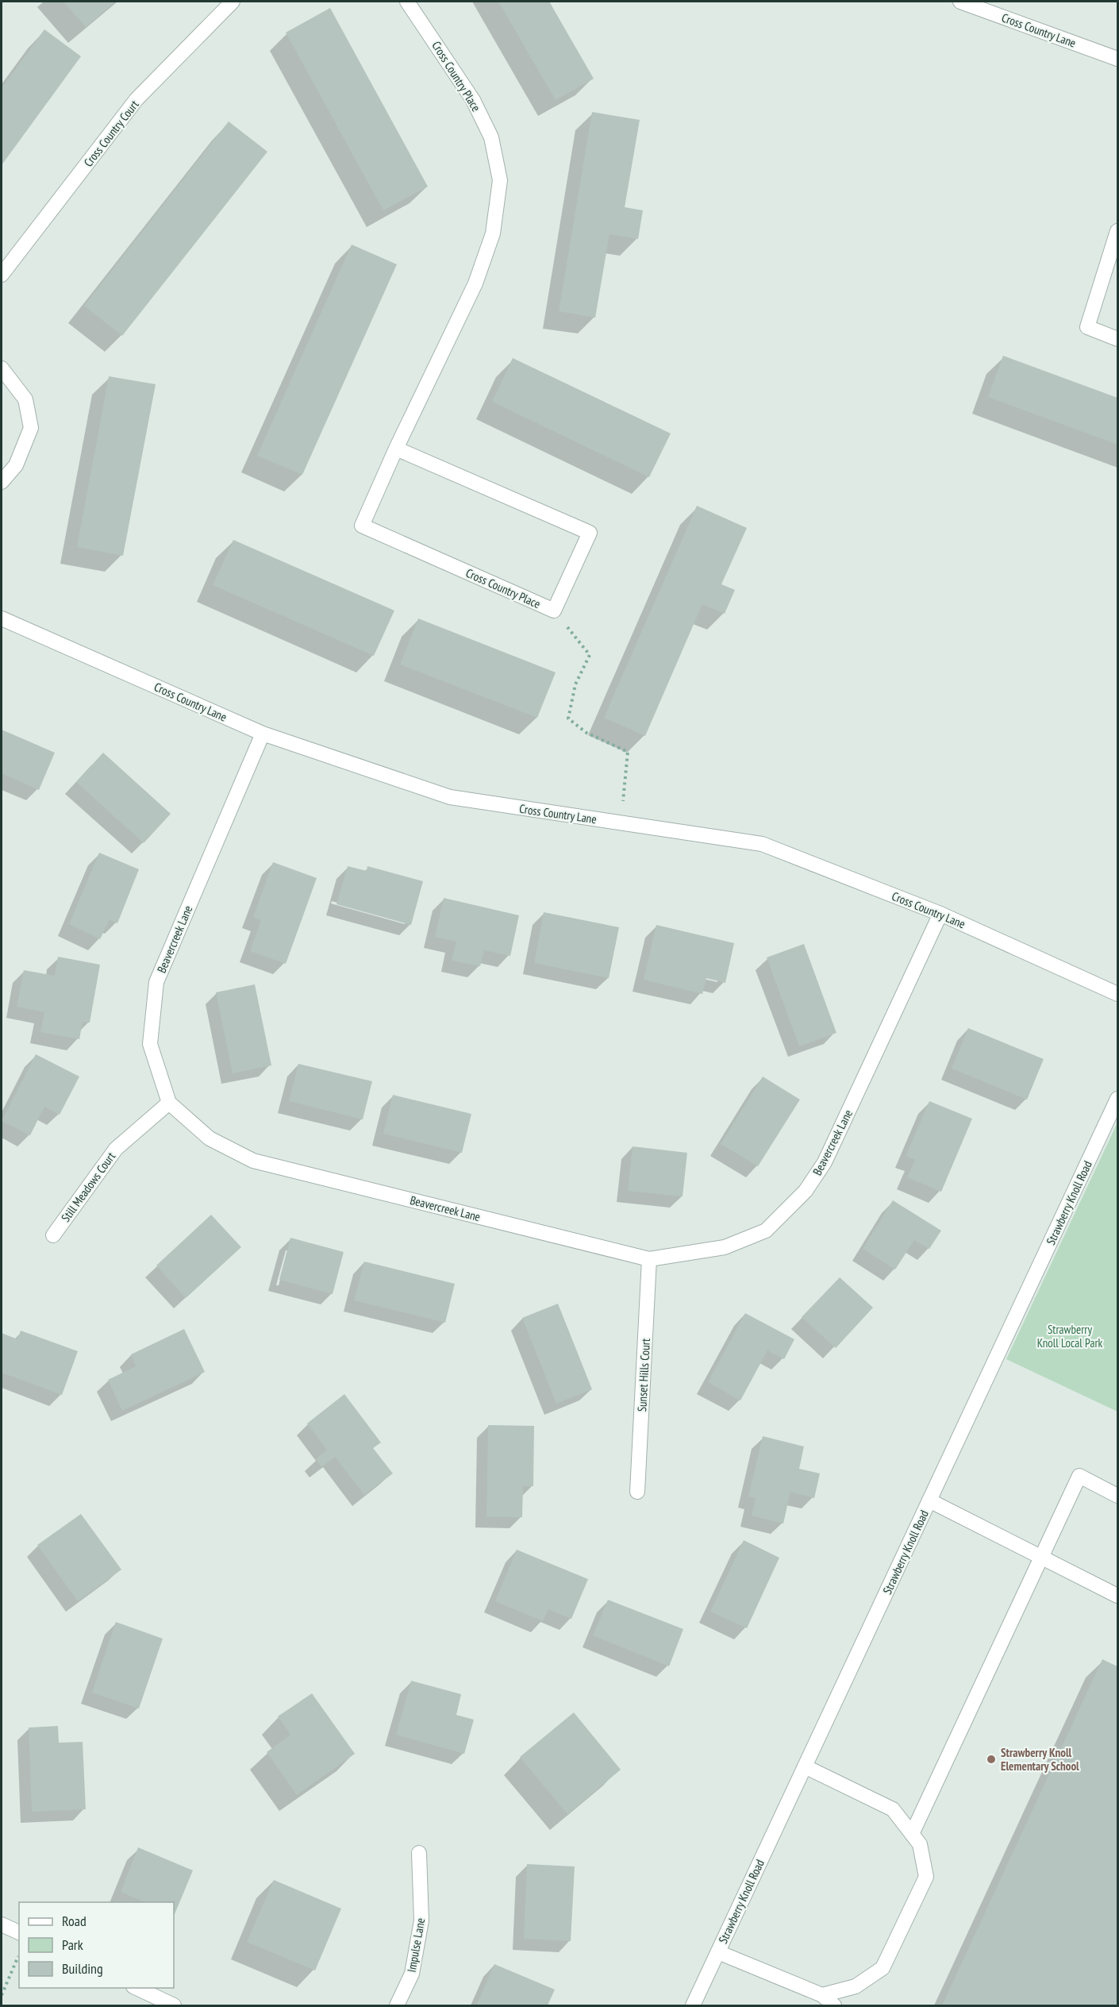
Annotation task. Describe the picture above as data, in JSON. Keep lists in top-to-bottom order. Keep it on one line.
{"streets":{"street":["Cross Country Lane","Cross Country Place","Cross Country Court","Beavercreek Lane","Still Meadows Court","Strawberry Knoll Road","Sunset Hills Court","Impulse Lane"]},"crossings":[["Cross Country Lane","Beavercreek Lane"],["Beavercreek Lane","Still Meadows Court"],["Beavercreek Lane","Sunset Hills Court"]],"parks":["Strawberry Knoll Local Park"],"places":["Strawberry Knoll Elementary School"],"legend":["Road","Park","Building"]}
